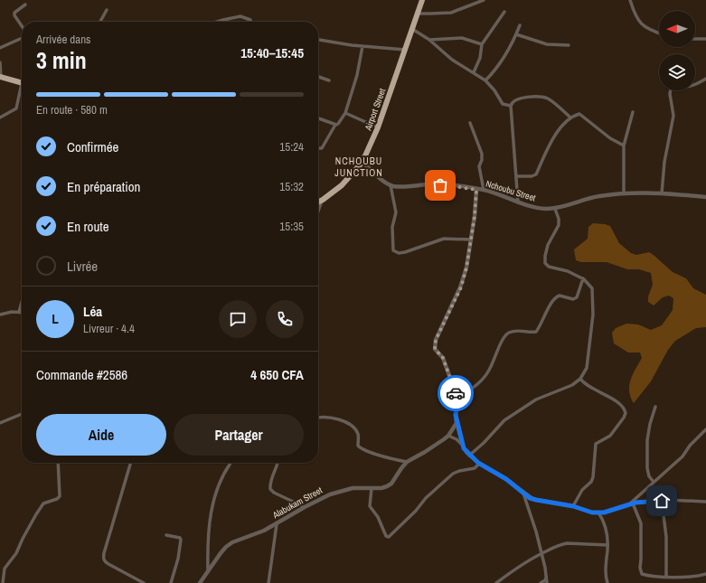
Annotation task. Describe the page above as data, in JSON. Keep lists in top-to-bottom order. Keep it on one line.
{"streets":{"highway":["Airport Street"],"street":["Nchoubu Street","Alabukam Street"]},"districts":["NCHOUBU JUNCTION"],"north":"left","page":{"heading":["3 min","Arrivée dans","15:40–15:45"],"panel":["Léa","Livreur · 4.4","Commande #2586","4 650 CFA"],"bar":"En route · 580 m","list":[["Confirmée","15:24"],["En préparation","15:32"],["En route","15:35"],"Livrée"],"round":"L","buttons":["Aide","Partager"]}}
